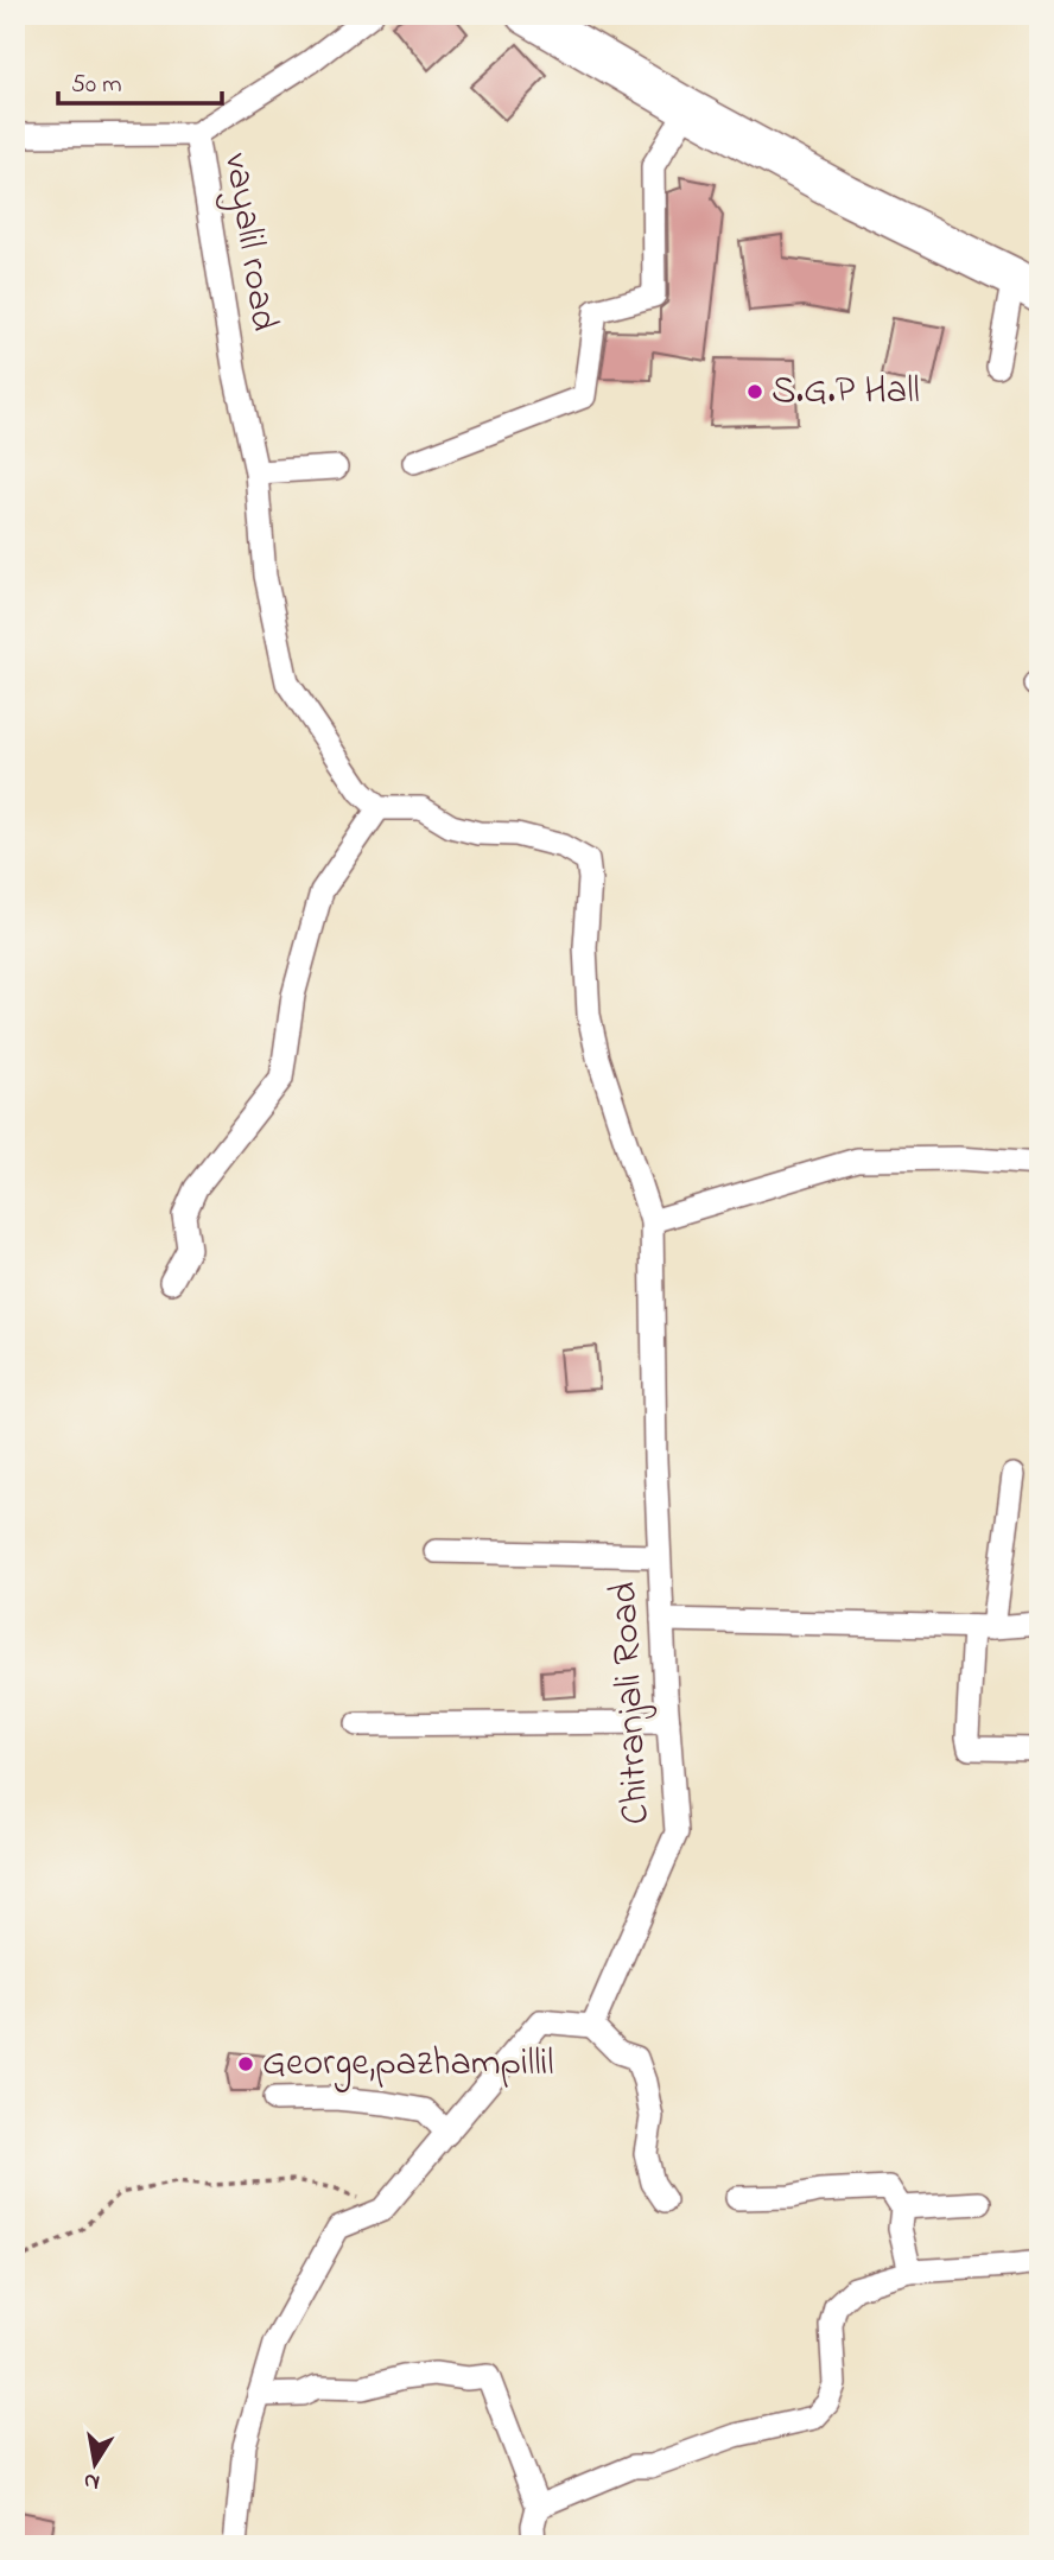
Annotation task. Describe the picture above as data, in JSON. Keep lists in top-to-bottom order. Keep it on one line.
{"streets":{"street":["vayalil road","Chitranjali Road"]},"crossings":[["vayalil road","Chitranjali Road"]],"places":["S.G.P Hall","George,pazhampillil"],"scale_bar":"50 m","north":"bottom"}
